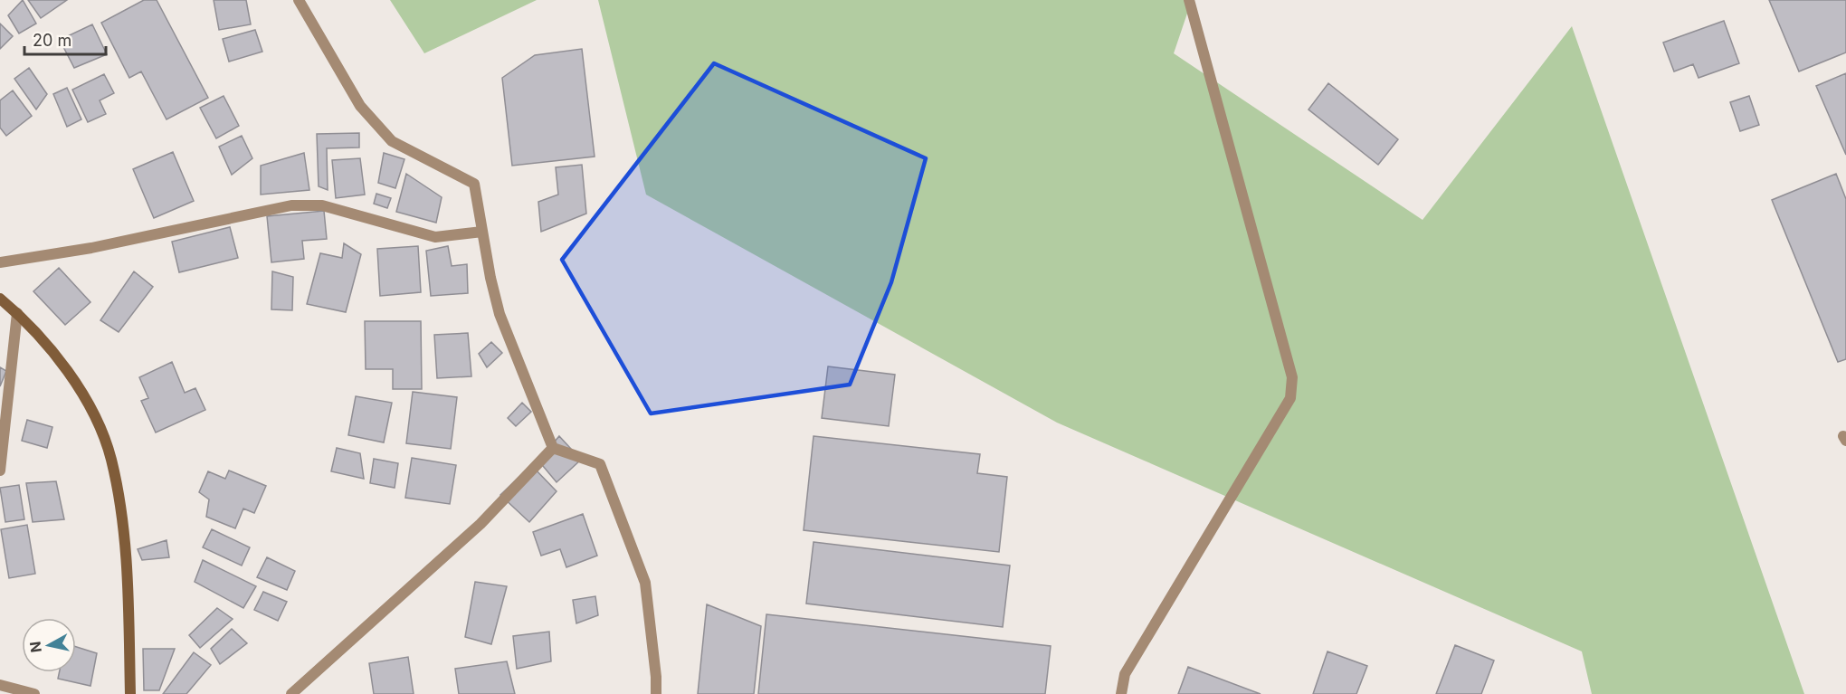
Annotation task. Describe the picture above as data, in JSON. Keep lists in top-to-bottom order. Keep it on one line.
{"scale_bar":"20 m","north":"left"}
